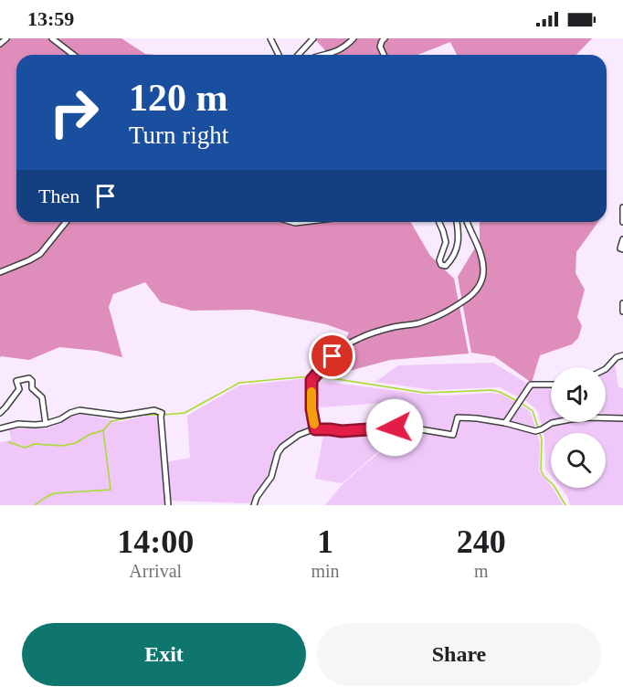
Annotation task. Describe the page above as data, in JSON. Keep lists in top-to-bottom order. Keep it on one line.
{"page":{"status":"13:59","turn":["120 m","Turn right"],"then":"Then","eta":["14:00","Arrival","1","min","240","m"],"buttons":["Exit","Share"]}}
